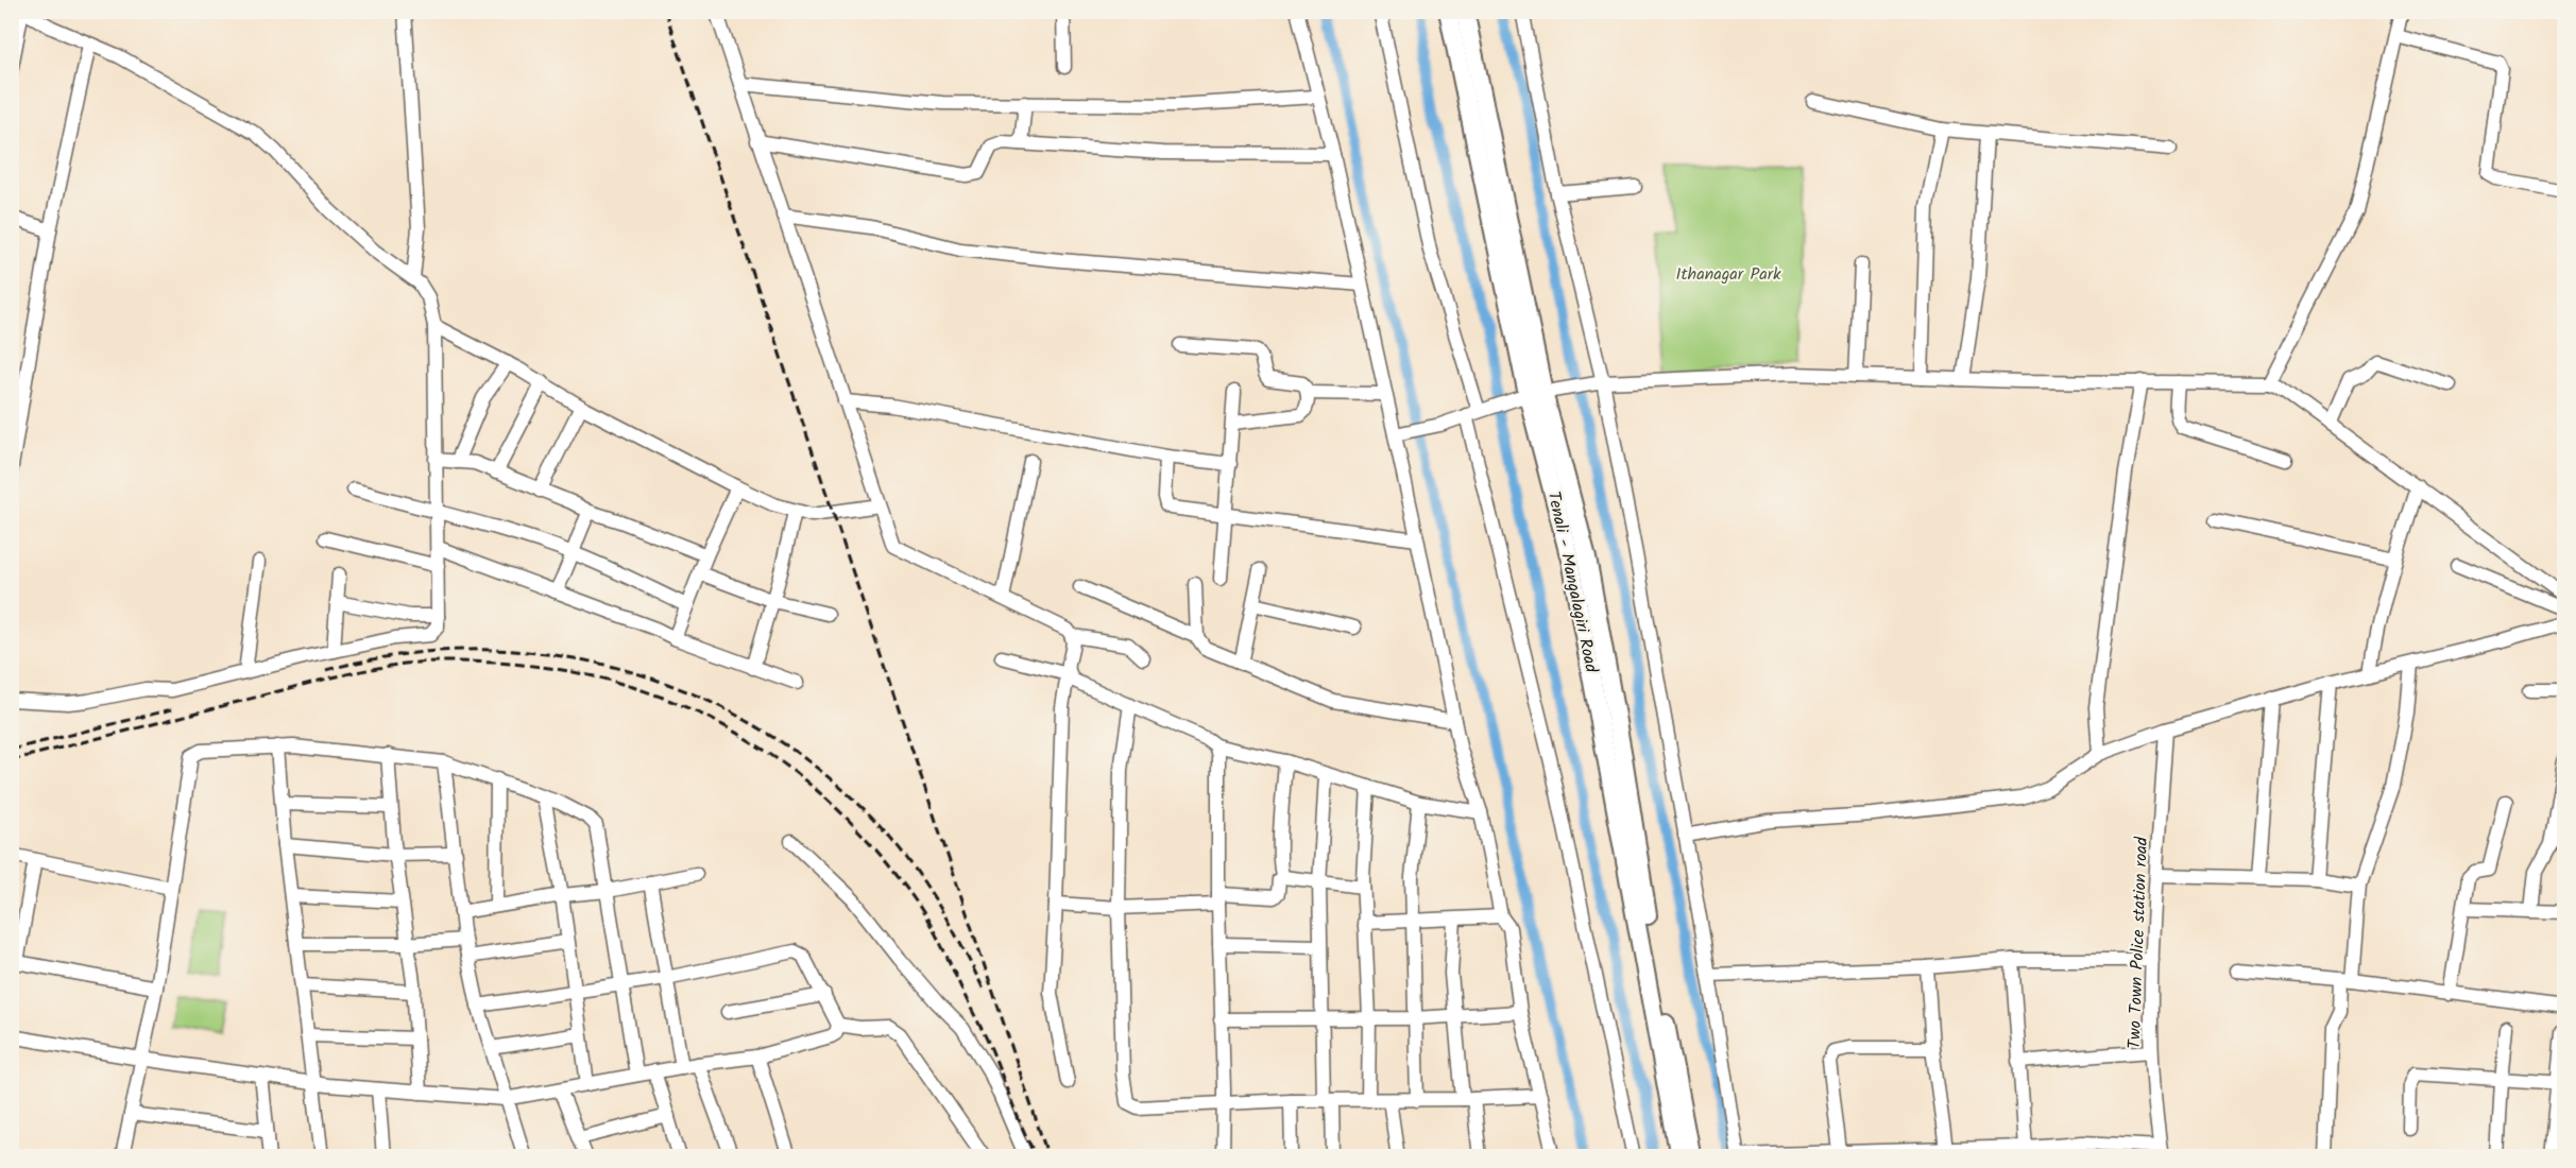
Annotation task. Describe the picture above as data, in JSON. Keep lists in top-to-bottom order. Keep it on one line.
{"streets":{"main road":["Tenali - Mangalagiri Road"],"street":["Two Town Police station road"]},"parks":["Ithanagar Park"]}
